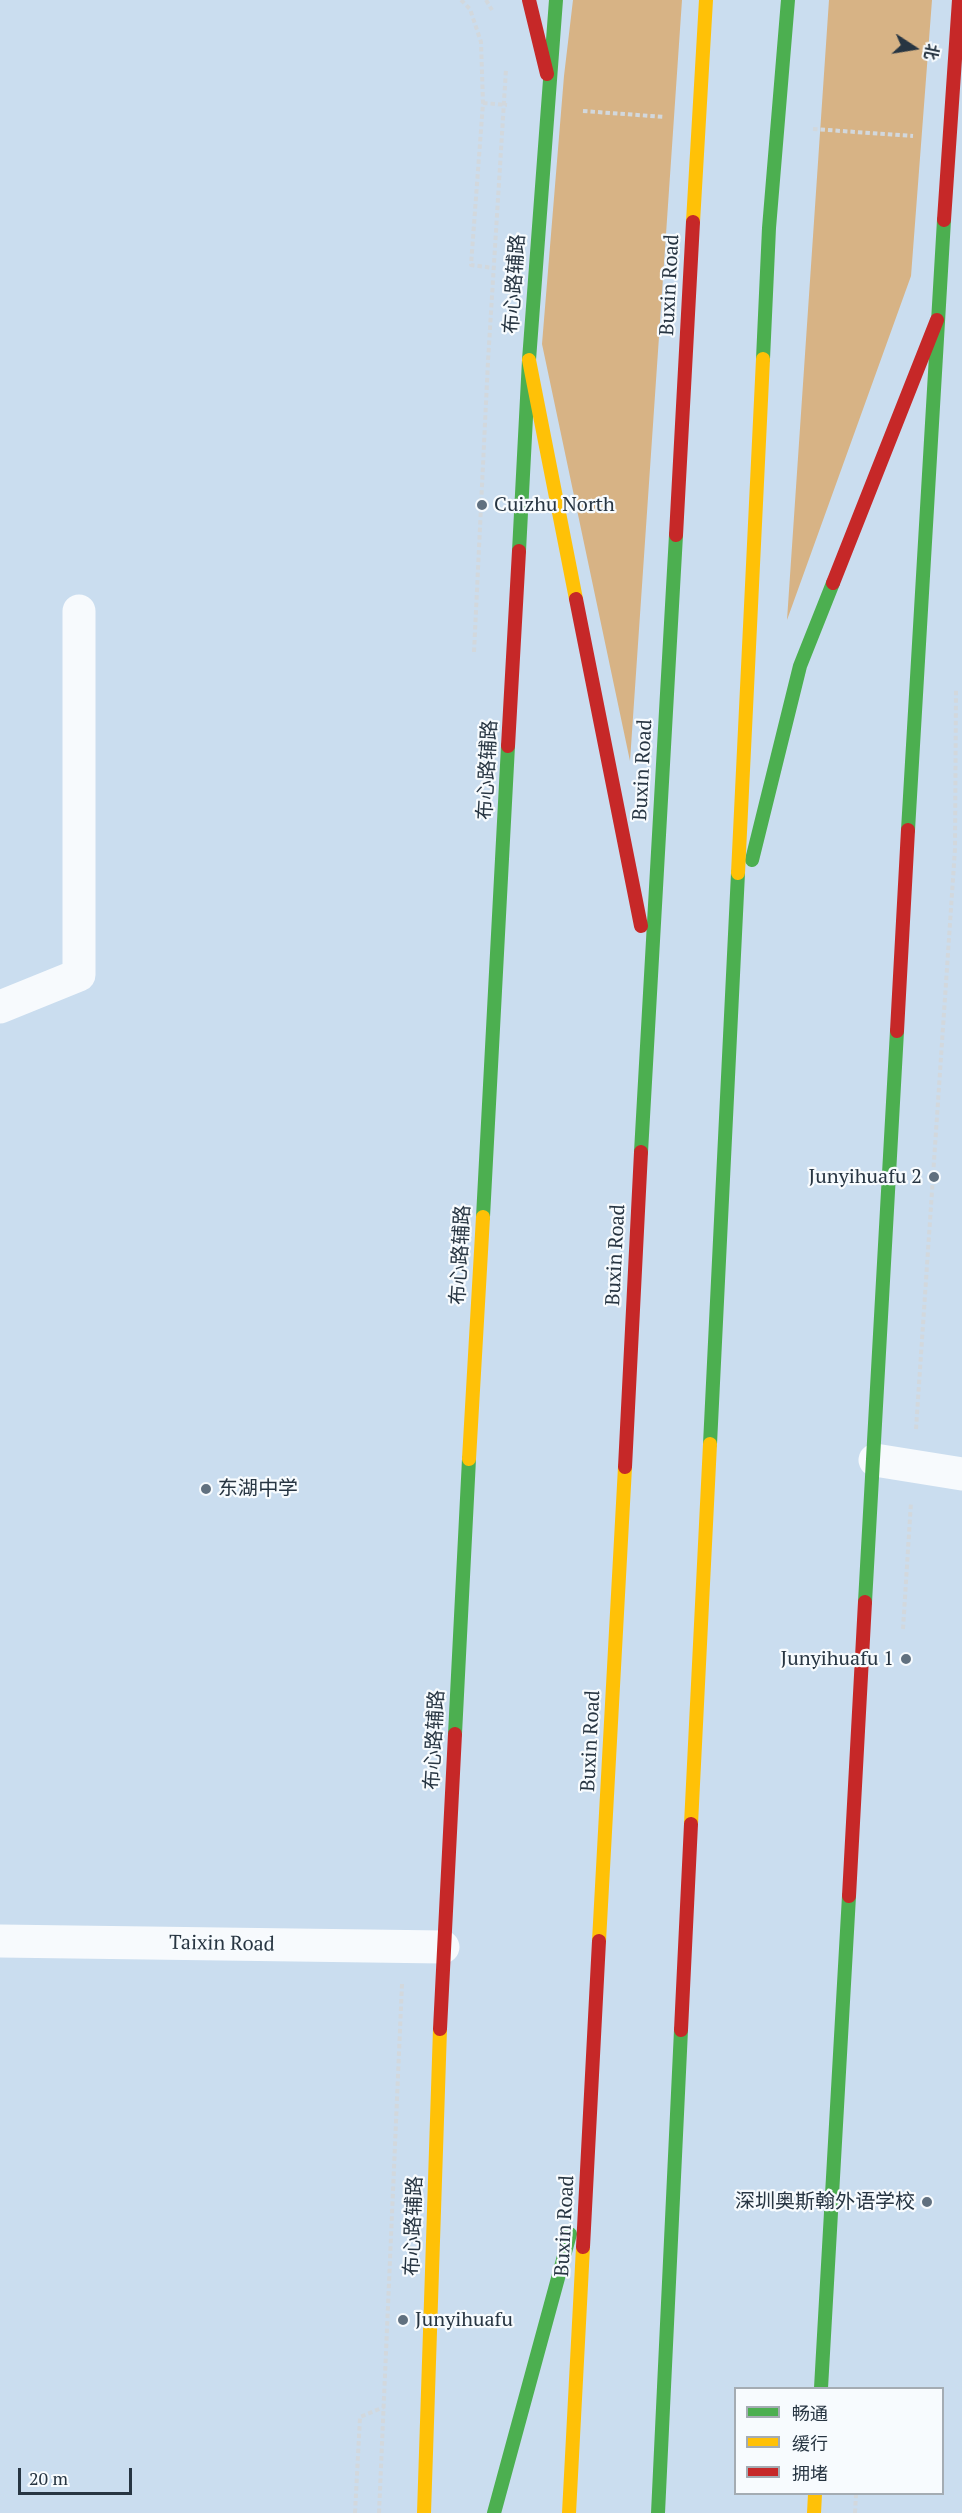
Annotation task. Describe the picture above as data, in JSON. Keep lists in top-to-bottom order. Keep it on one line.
{"streets":{"main road":["布心路辅路","Buxin Road"],"street":["Taixin Road"]},"crossings":[["布心路辅路","Taixin Road"]],"places":["Cuizhu North","Junyihuafu 2","东湖中学","Junyihuafu 1","深圳奥斯翰外语学校","Junyihuafu"],"legend":["畅通","缓行","拥堵"],"scale_bar":"20 m","north":"right"}
